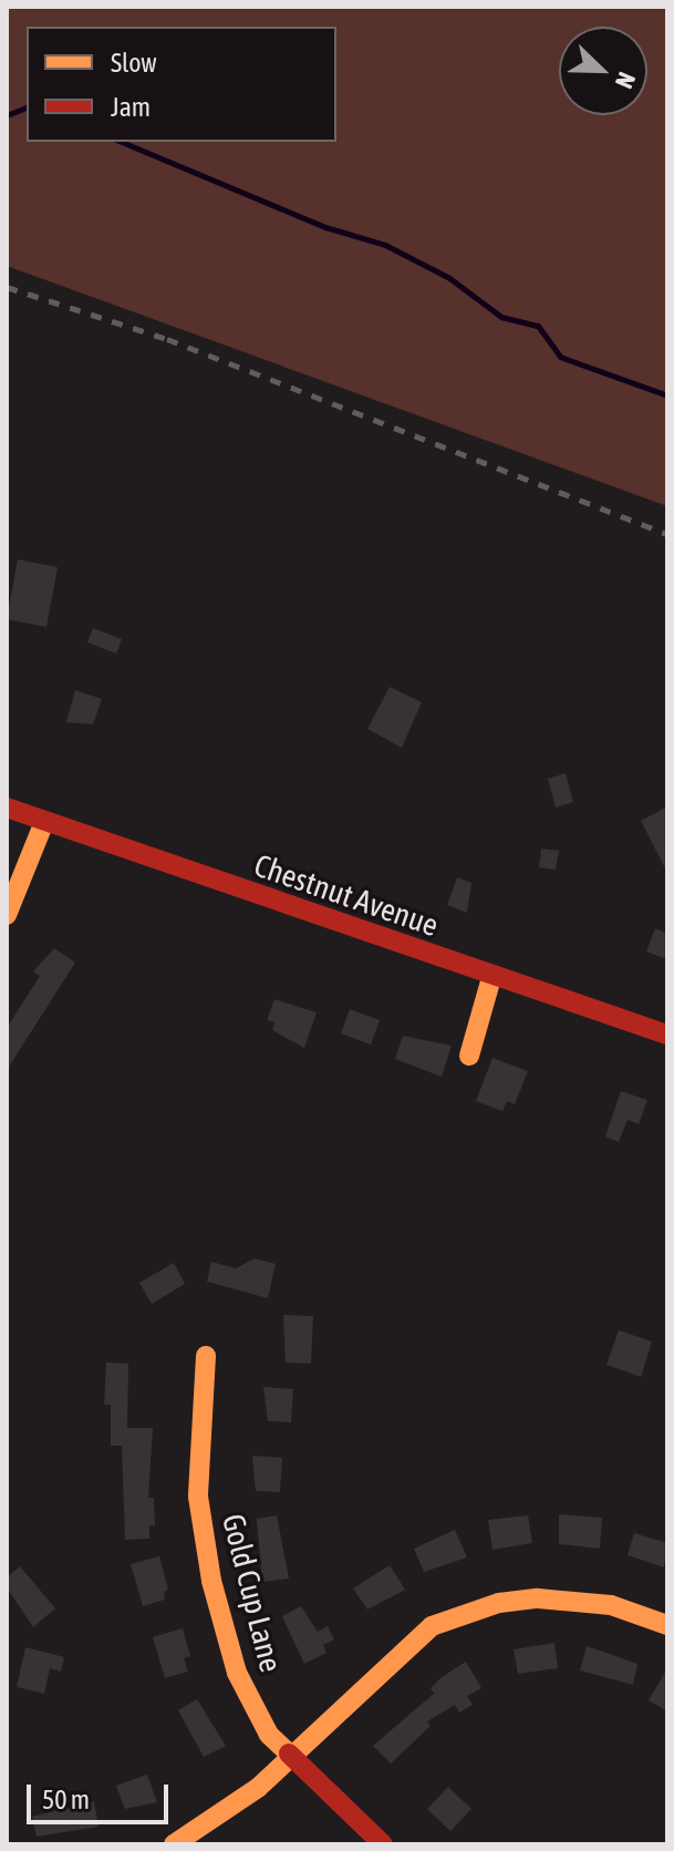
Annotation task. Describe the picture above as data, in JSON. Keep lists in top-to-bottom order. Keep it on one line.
{"streets":{"street":["Chestnut Avenue","Gold Cup Lane"]},"legend":["Slow","Jam"],"scale_bar":"50 m","north":"bottom right"}
